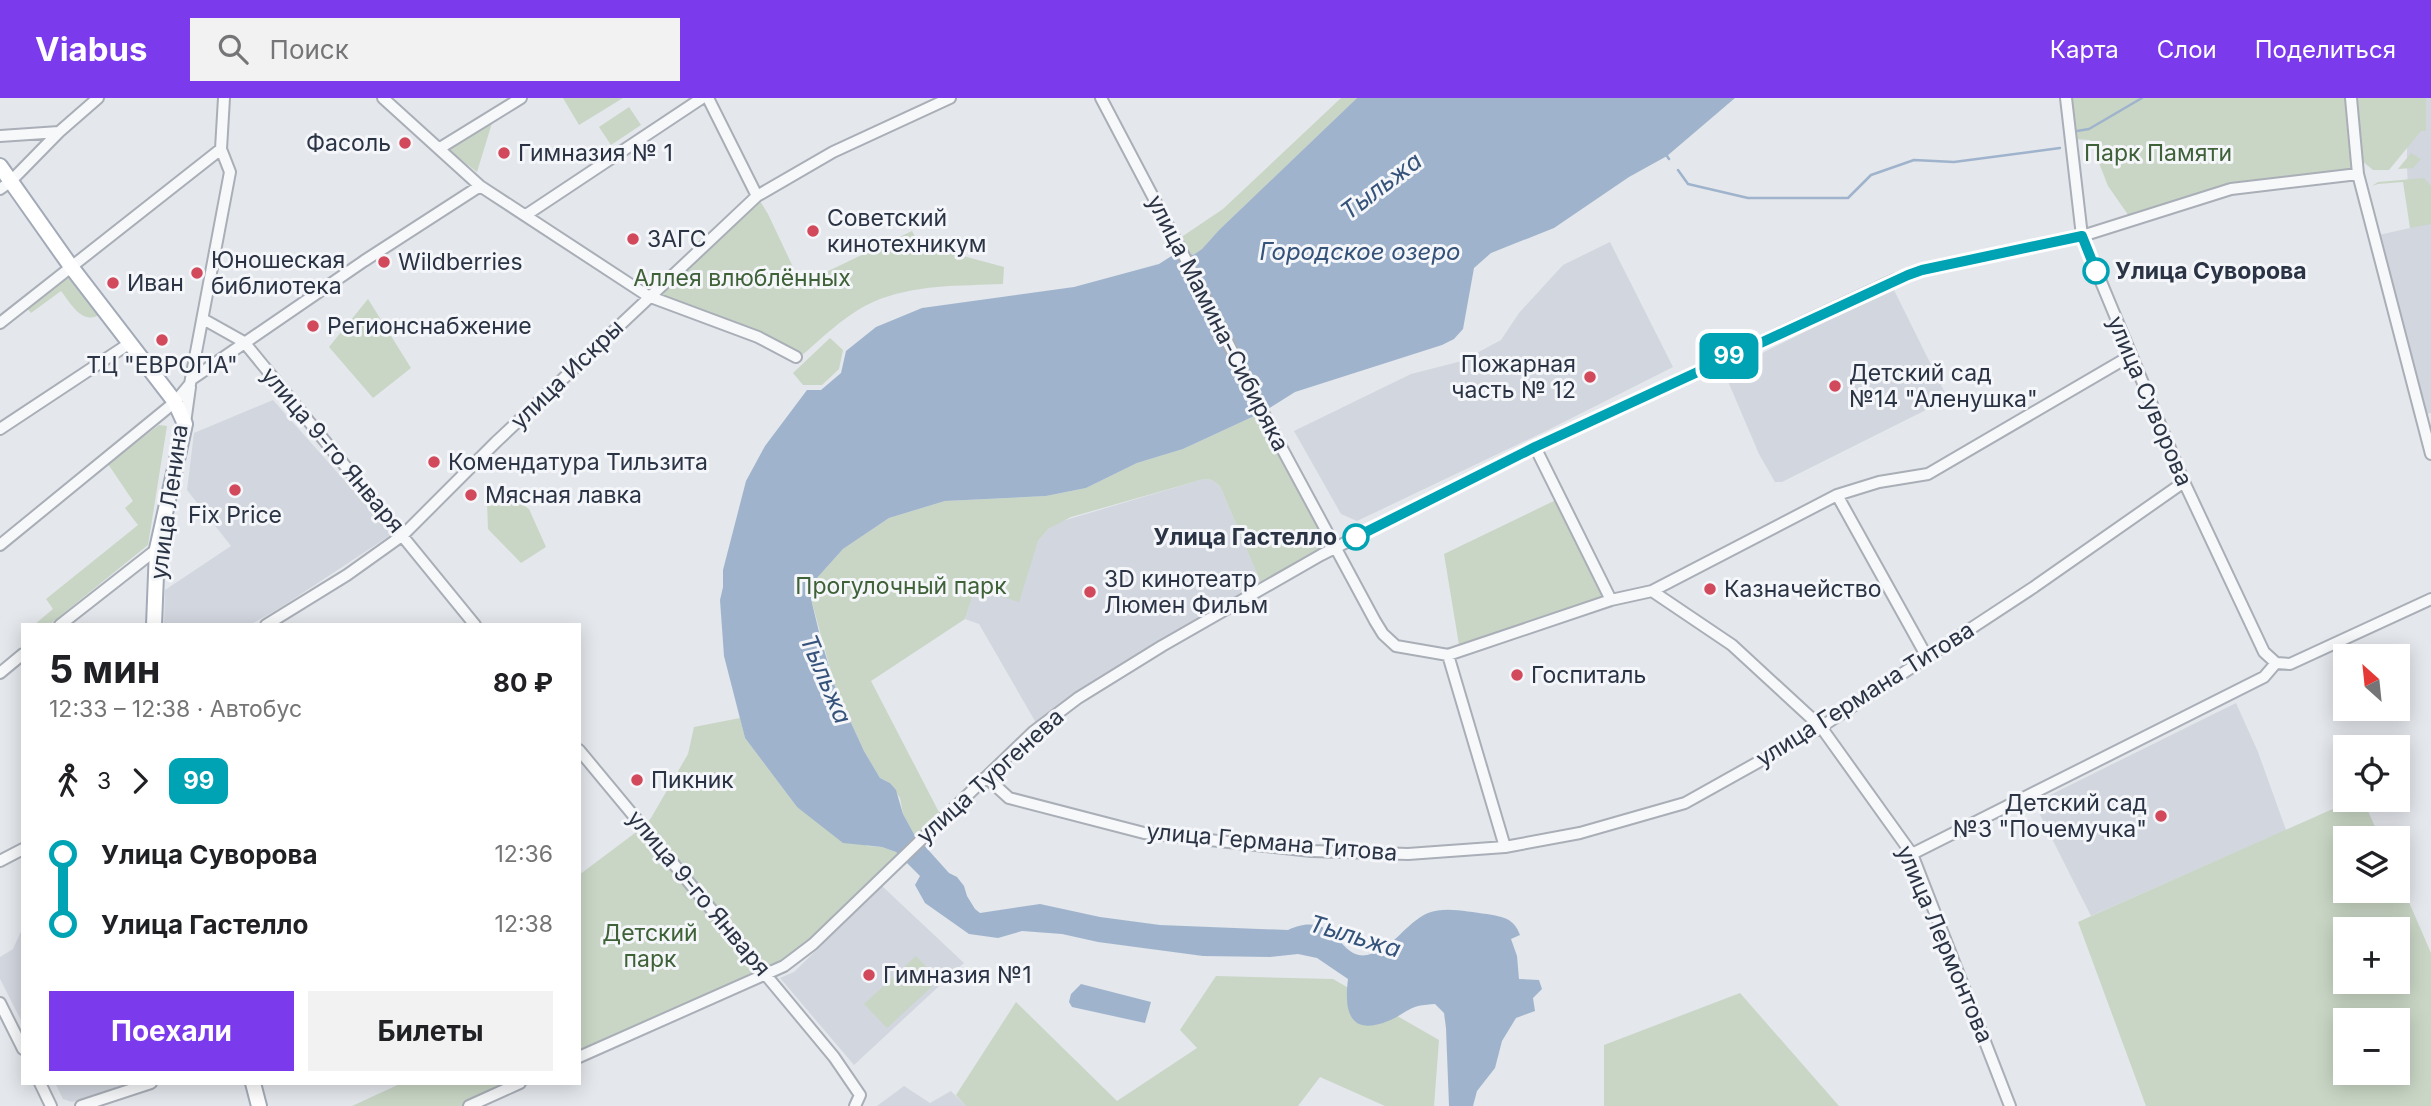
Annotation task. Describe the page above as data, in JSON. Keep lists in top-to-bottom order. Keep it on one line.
{"streets":{"main road":["улица Ленина"],"street":["улица Мамина-Сибиряка","улица Искры","улица Суворова","улица 9-го Января","улица Германа Титова","улица Тургенева","улица Лермонтова"]},"crossings":[["улица Мамина-Сибиряка","улица Тургенева"],["улица Искры","улица 9-го Января"],["улица Суворова","улица Германа Титова"],["улица Суворова","улица Тургенева"],["улица 9-го Января","улица Тургенева"],["улица Германа Титова","улица Тургенева"],["улица Германа Титова","улица Лермонтова"]],"water":["Тыльжа","Городское озеро"],"parks":["Парк Памяти","Аллея влюблённых","Прогулочный парк","Детский парк"],"places":["Фасоль","Гимназия № 1","Советский кинотехникум","ЗАГС","Wildberries","Улица Суворова","Юношеская библиотека","Иван","Регионснабжение","ТЦ \"ЕВРОПА\"","Пожарная часть № 12","Детский сад №14 \"Аленушка\"","Комендатура Тильзита","Fix Price","Мясная лавка","Улица Гастелло","Казначейство","3D кинотеатр Люмен Фильм","Госпиталь","Пикник","Детский сад №3 \"Почемучка\"","Гимназия №1"],"lines":["bus line 99"],"north":"top left","page":{"header":"Viabus","search":"Поиск","nav":["Карта","Слои","Поделиться"],"on_map":"99","heading":["5 мин","12:33 – 12:38 · Автобус","80 ₽"],"map_buttons":["+","−"],"legs":["3","99"],"list":[{"name":"Улица Суворова","value":"12:36"},{"name":"Улица Гастелло","value":"12:38"}],"buttons":["Поехали","Билеты"]}}
